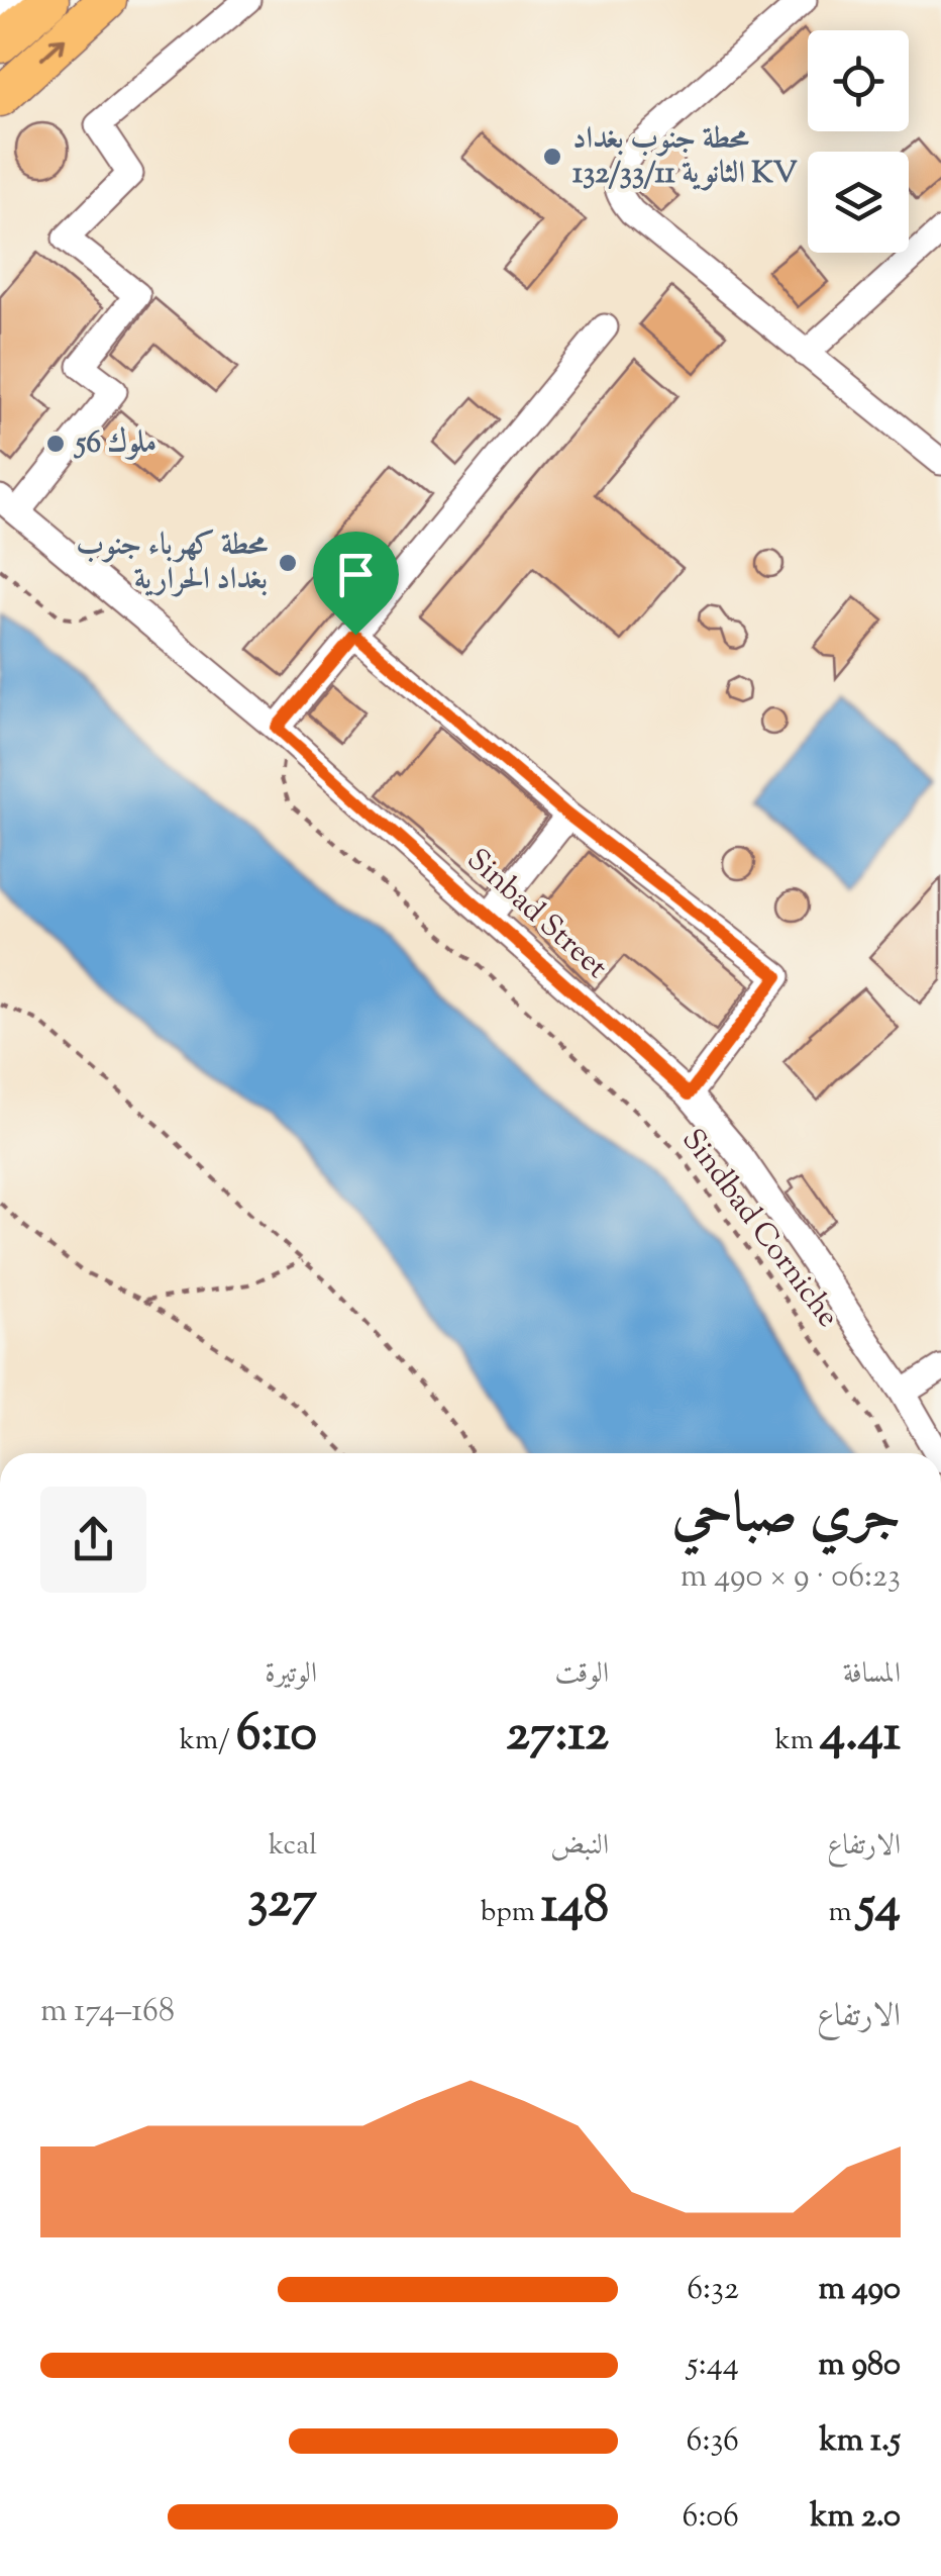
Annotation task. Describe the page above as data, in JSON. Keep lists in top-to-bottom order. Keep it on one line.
{"streets":{"street":["Sinbad Street"],"path":["Sindbad Corniche"]},"crossings":[["Sinbad Street","Sindbad Corniche"]],"places":["محطة جنوب بغداد الثانوية 132/33/11 KV","ملوك 56","محطة كهرباء جنوب بغداد الحرارية"],"page":{"heading":["جري صباحي","06:23 · 9 × 490 m"],"stats":[["المسافة","4.41 km"],["الوقت","27:12"],["الوتيرة","6:10 /km"],["الارتفاع","54 m"],["النبض","148 bpm"],["kcal","327"]],"chart":["الارتفاع","168–174 m"],"list":[{"name":"490 m","note":"6:32"},{"name":"980 m","note":"5:44"},{"name":"1.5 km","note":"6:36"},{"name":"2.0 km","note":"6:06"}]}}
